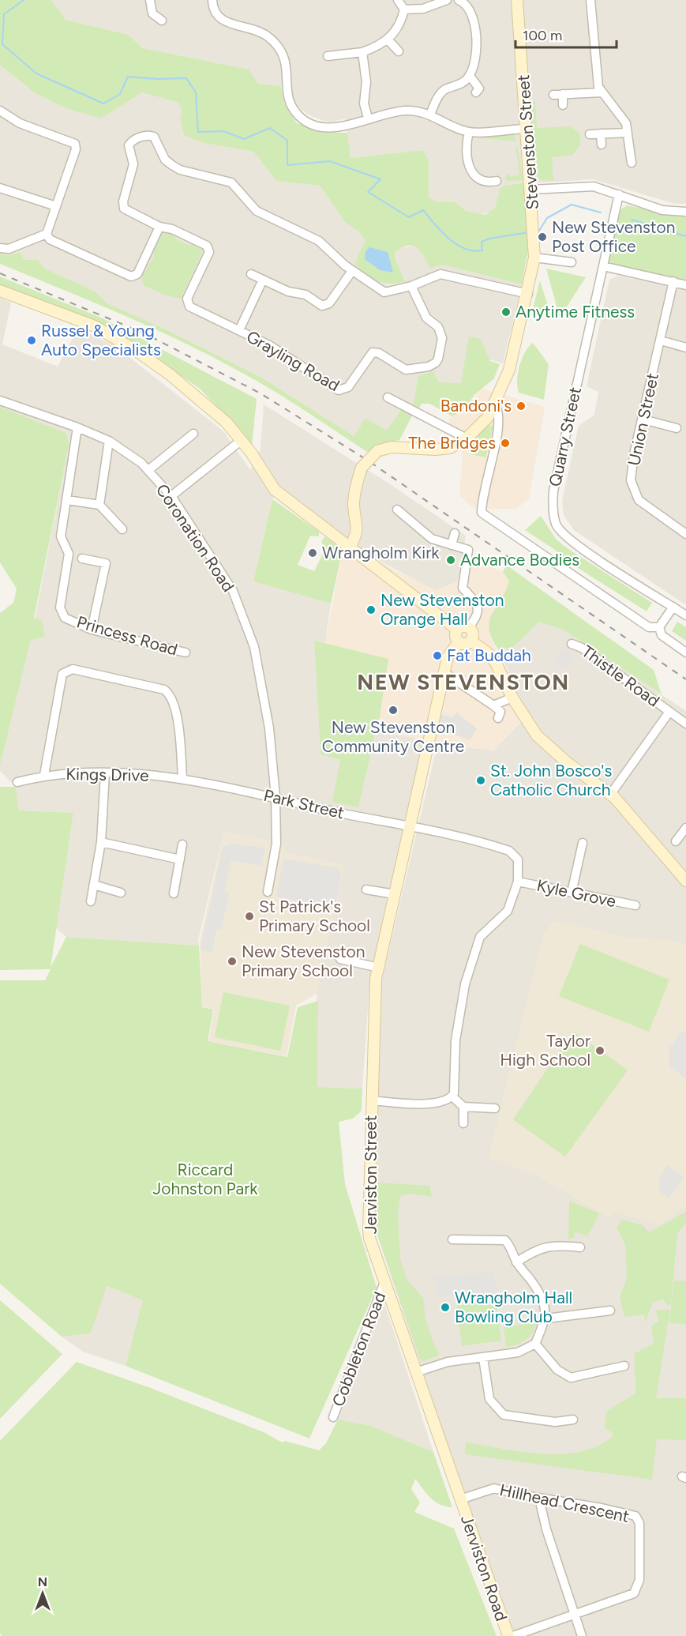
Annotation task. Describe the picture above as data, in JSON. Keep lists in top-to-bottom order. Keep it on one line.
{"streets":{"main road":["Stevenston Street","Jerviston Street","Jerviston Road"],"street":["Grayling Road","Union Street","Quarry Street","Coronation Road","Princess Road","Thistle Road","Kings Drive","Park Street","Kyle Grove","Cobbleton Road","Hillhead Crescent"]},"crossings":[["Coronation Road","Princess Road"],["Coronation Road","Park Street"],["Kings Drive","Park Street"],["Park Street","Kyle Grove"],["Park Street","Jerviston Street"],["Jerviston Street","Cobbleton Road"],["Jerviston Street","Hillhead Crescent"],["Jerviston Street","Jerviston Road"],["Hillhead Crescent","Jerviston Road"]],"districts":["NEW STEVENSTON"],"parks":["Riccard Johnston Park"],"places":["New Stevenston Post Office","Anytime Fitness","Russel & Young Auto Specialists","Bandoni's","The Bridges","Wrangholm Kirk","Advance Bodies","New Stevenston Orange Hall","Fat Buddah","New Stevenston Community Centre","St. John Bosco's Catholic Church","St Patrick's Primary School","New Stevenston Primary School","Taylor High School","Wrangholm Hall Bowling Club"],"scale_bar":"100 m","north":"top"}
